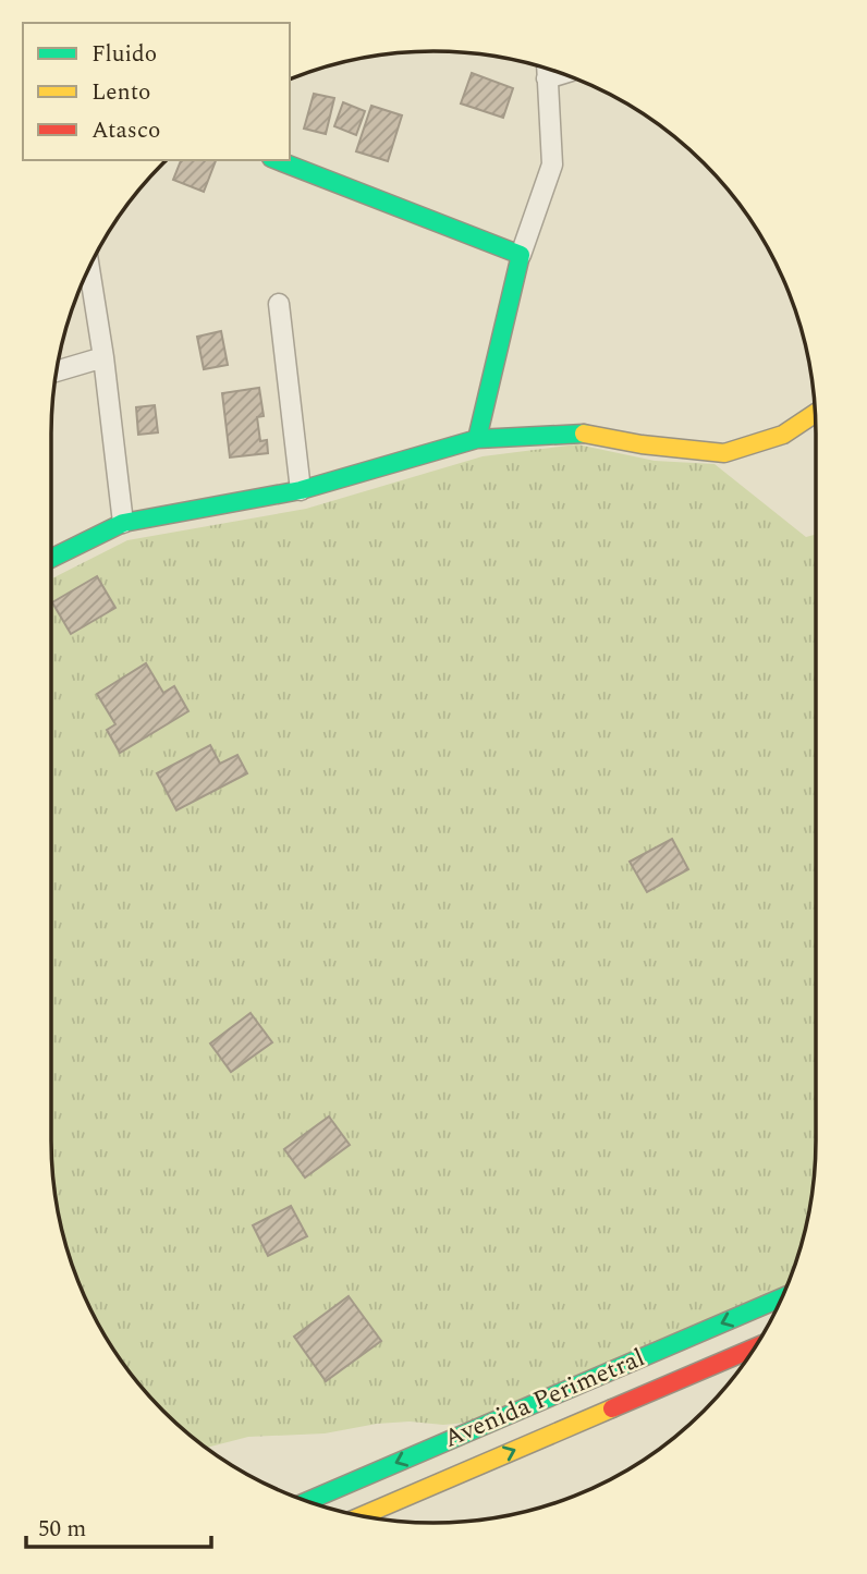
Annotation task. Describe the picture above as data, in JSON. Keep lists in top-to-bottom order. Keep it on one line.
{"streets":{"street":["Avenida Perimetral"]},"legend":["Fluido","Lento","Atasco"],"scale_bar":"50 m"}
